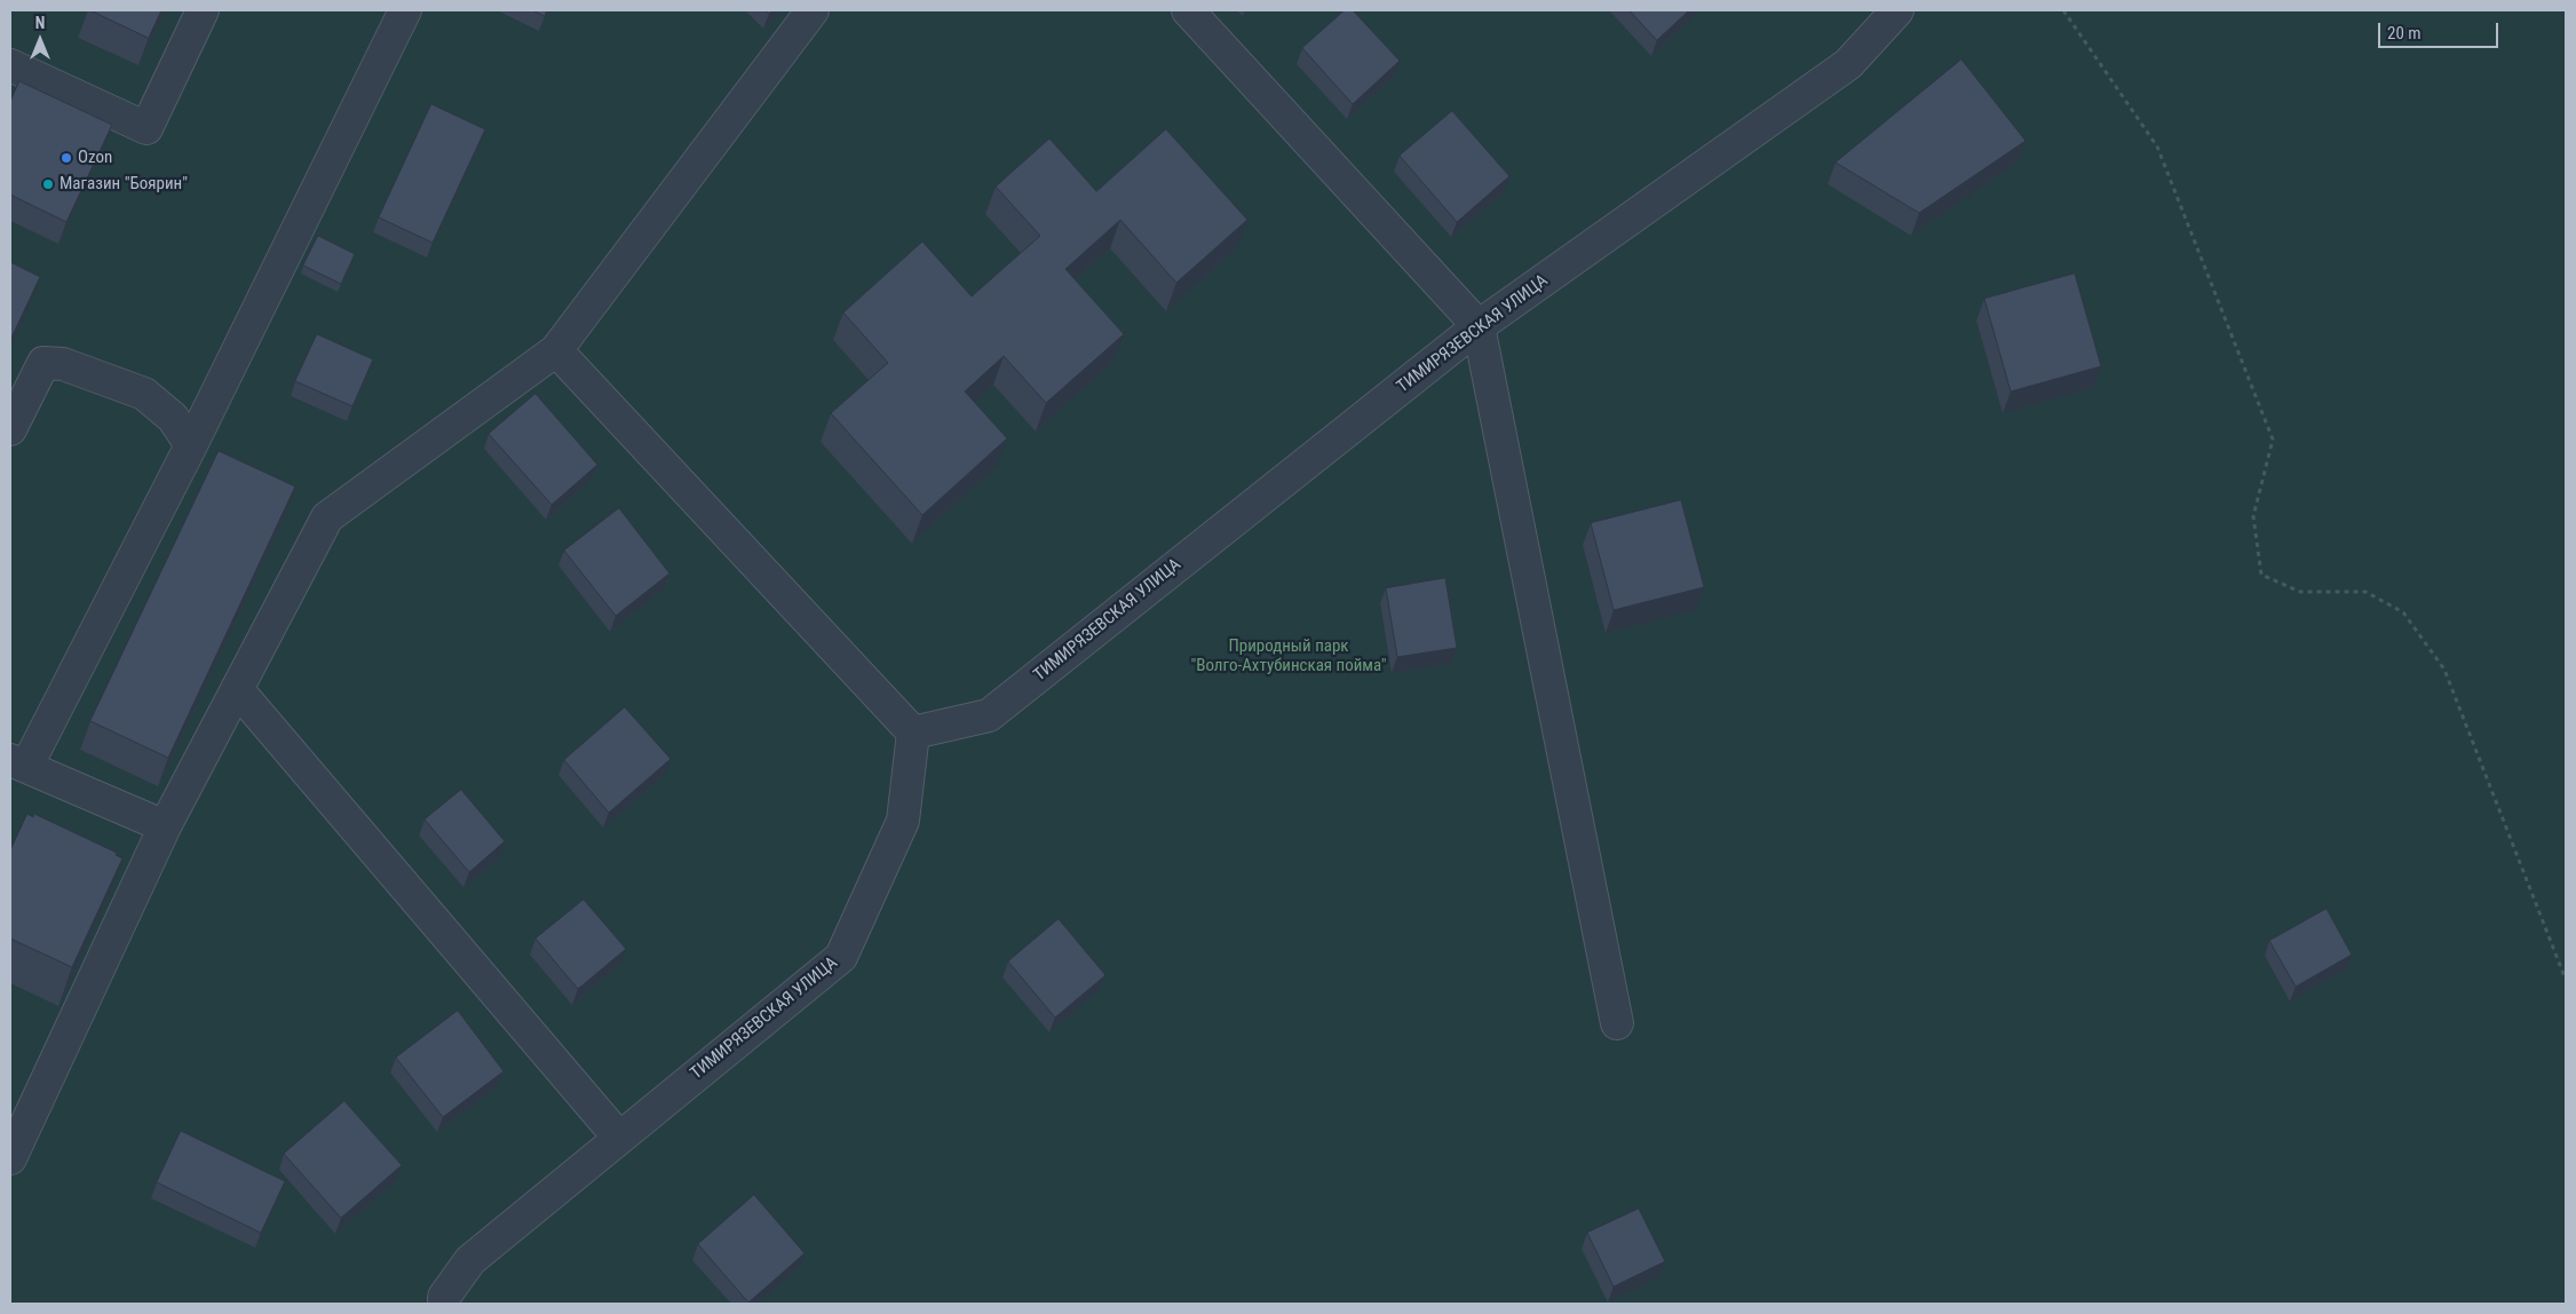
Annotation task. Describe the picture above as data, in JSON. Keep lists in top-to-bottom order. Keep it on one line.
{"streets":{"street":["ТИМИРЯЗЕВСКАЯ УЛИЦА"]},"parks":["Природный парк \"Волго-Ахтубинская пойма\""],"places":["Ozon","Магазин \"Боярин\""],"scale_bar":"20 m","north":"top"}
